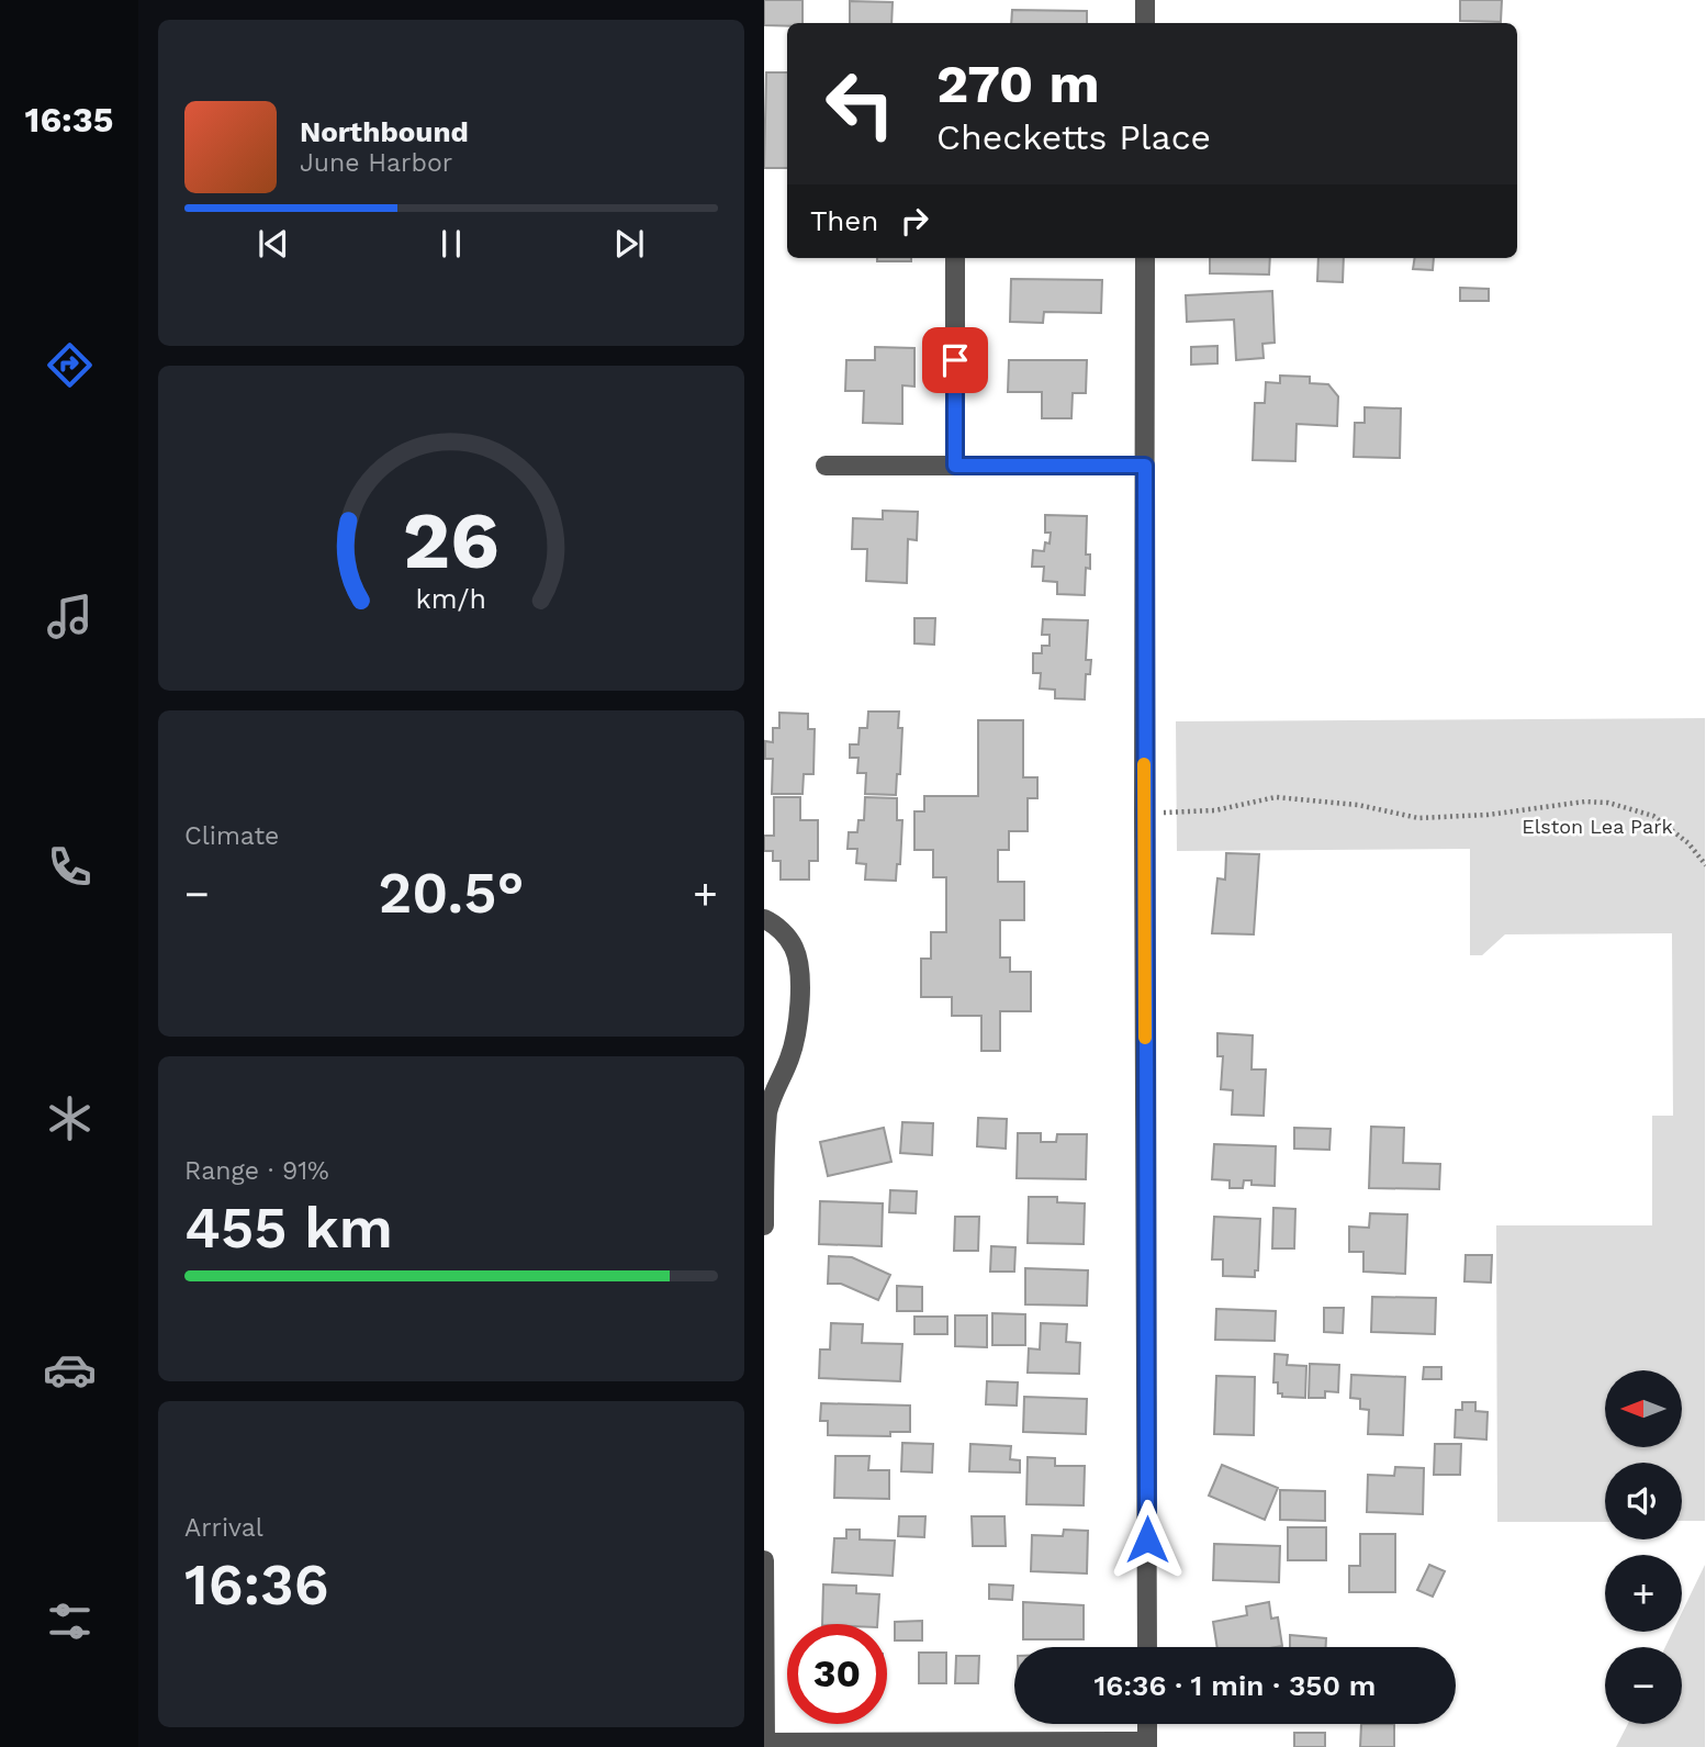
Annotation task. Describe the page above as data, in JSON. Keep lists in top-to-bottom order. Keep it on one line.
{"parks":["Elston Lea Park"],"north":"left","page":{"tabs":"16:35","turn":["270 m","Checketts Place"],"song":["Northbound","June Harbor"],"then":"Then","tile":["Climate",["Range · 91%","455 km"],["Arrival","16:36"]],"heat":["−","20.5°","+"],"map_buttons":["+","−"],"limit":"30","trip":"16:36 · 1 min · 350 m","gauge":["26","km/h"]}}
